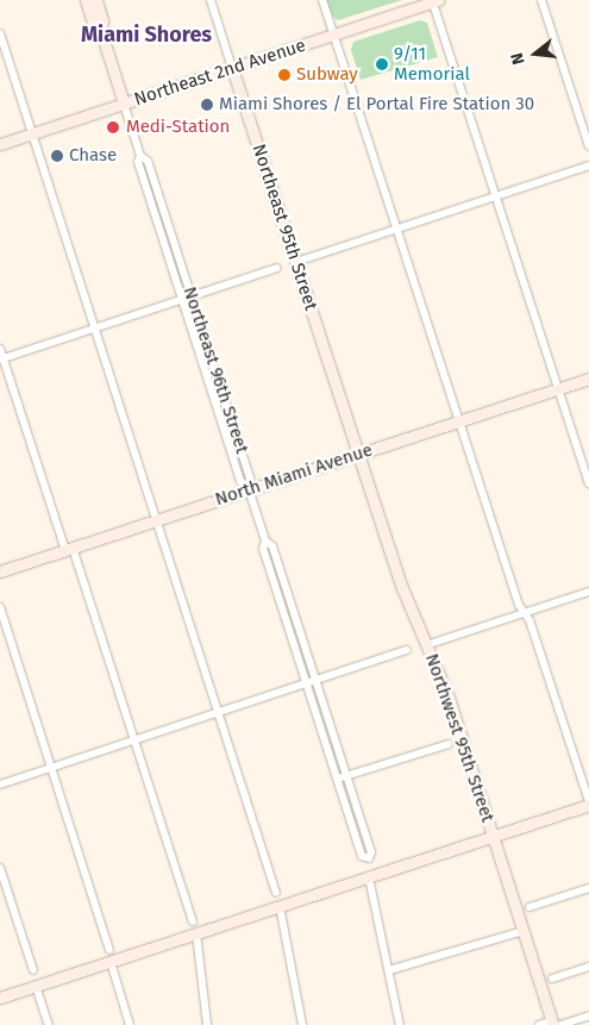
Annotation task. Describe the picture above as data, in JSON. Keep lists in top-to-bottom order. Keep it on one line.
{"streets":{"main road":["Northeast 2nd Avenue","Northeast 95th Street","Northeast 96th Street","North Miami Avenue","Northwest 95th Street"]},"crossings":[["Northeast 2nd Avenue","Northeast 95th Street"],["Northeast 2nd Avenue","Northeast 96th Street"],["Northeast 95th Street","North Miami Avenue"],["Northeast 95th Street","Northwest 95th Street"],["Northeast 96th Street","North Miami Avenue"],["North Miami Avenue","Northwest 95th Street"]],"districts":["Miami Shores"],"places":["9/11 Memorial","Subway","Miami Shores / El Portal Fire Station 30","Medi-Station","Chase"],"north":"left"}
